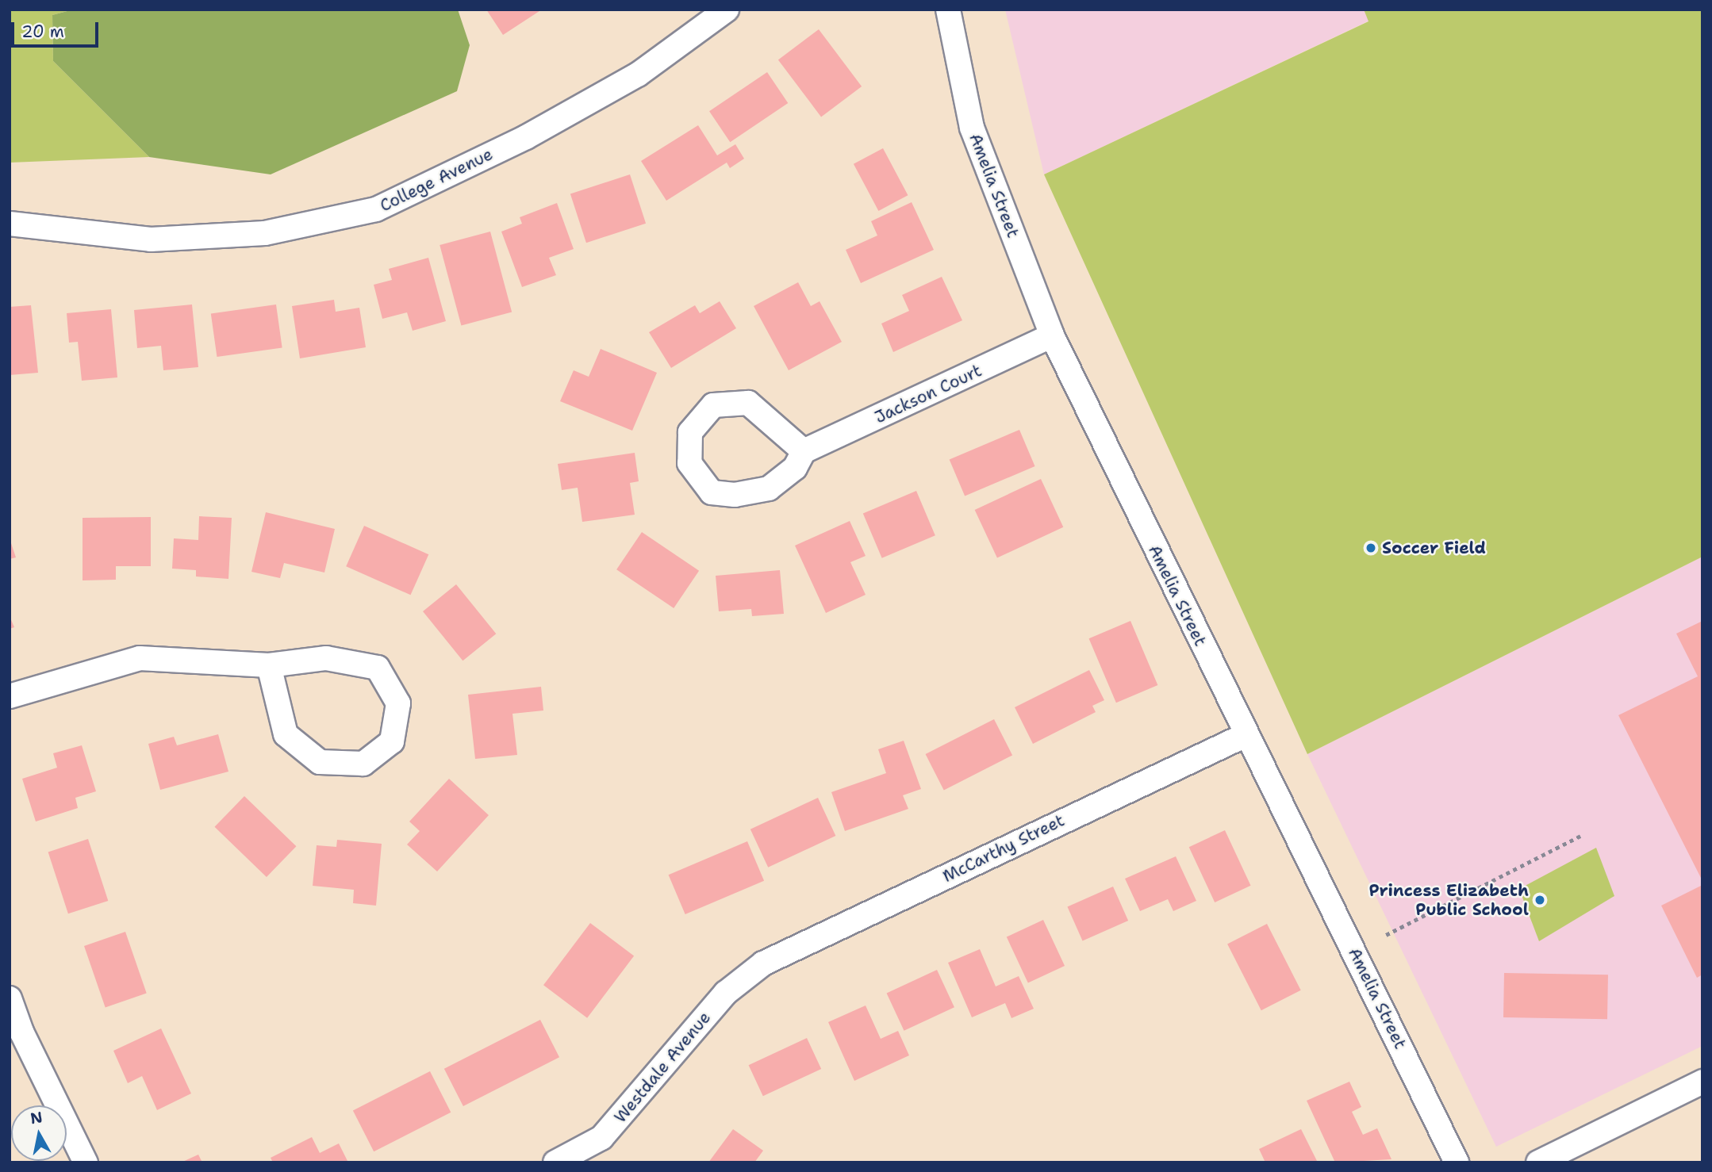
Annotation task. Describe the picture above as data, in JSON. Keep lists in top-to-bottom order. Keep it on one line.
{"streets":{"street":["College Avenue","Amelia Street","Jackson Court","McCarthy Street","Westdale Avenue"]},"crossings":[["Amelia Street","Jackson Court"],["Amelia Street","McCarthy Street"],["McCarthy Street","Westdale Avenue"]],"places":["Soccer Field","Princess Elizabeth Public School"],"scale_bar":"20 m","north":"top"}
